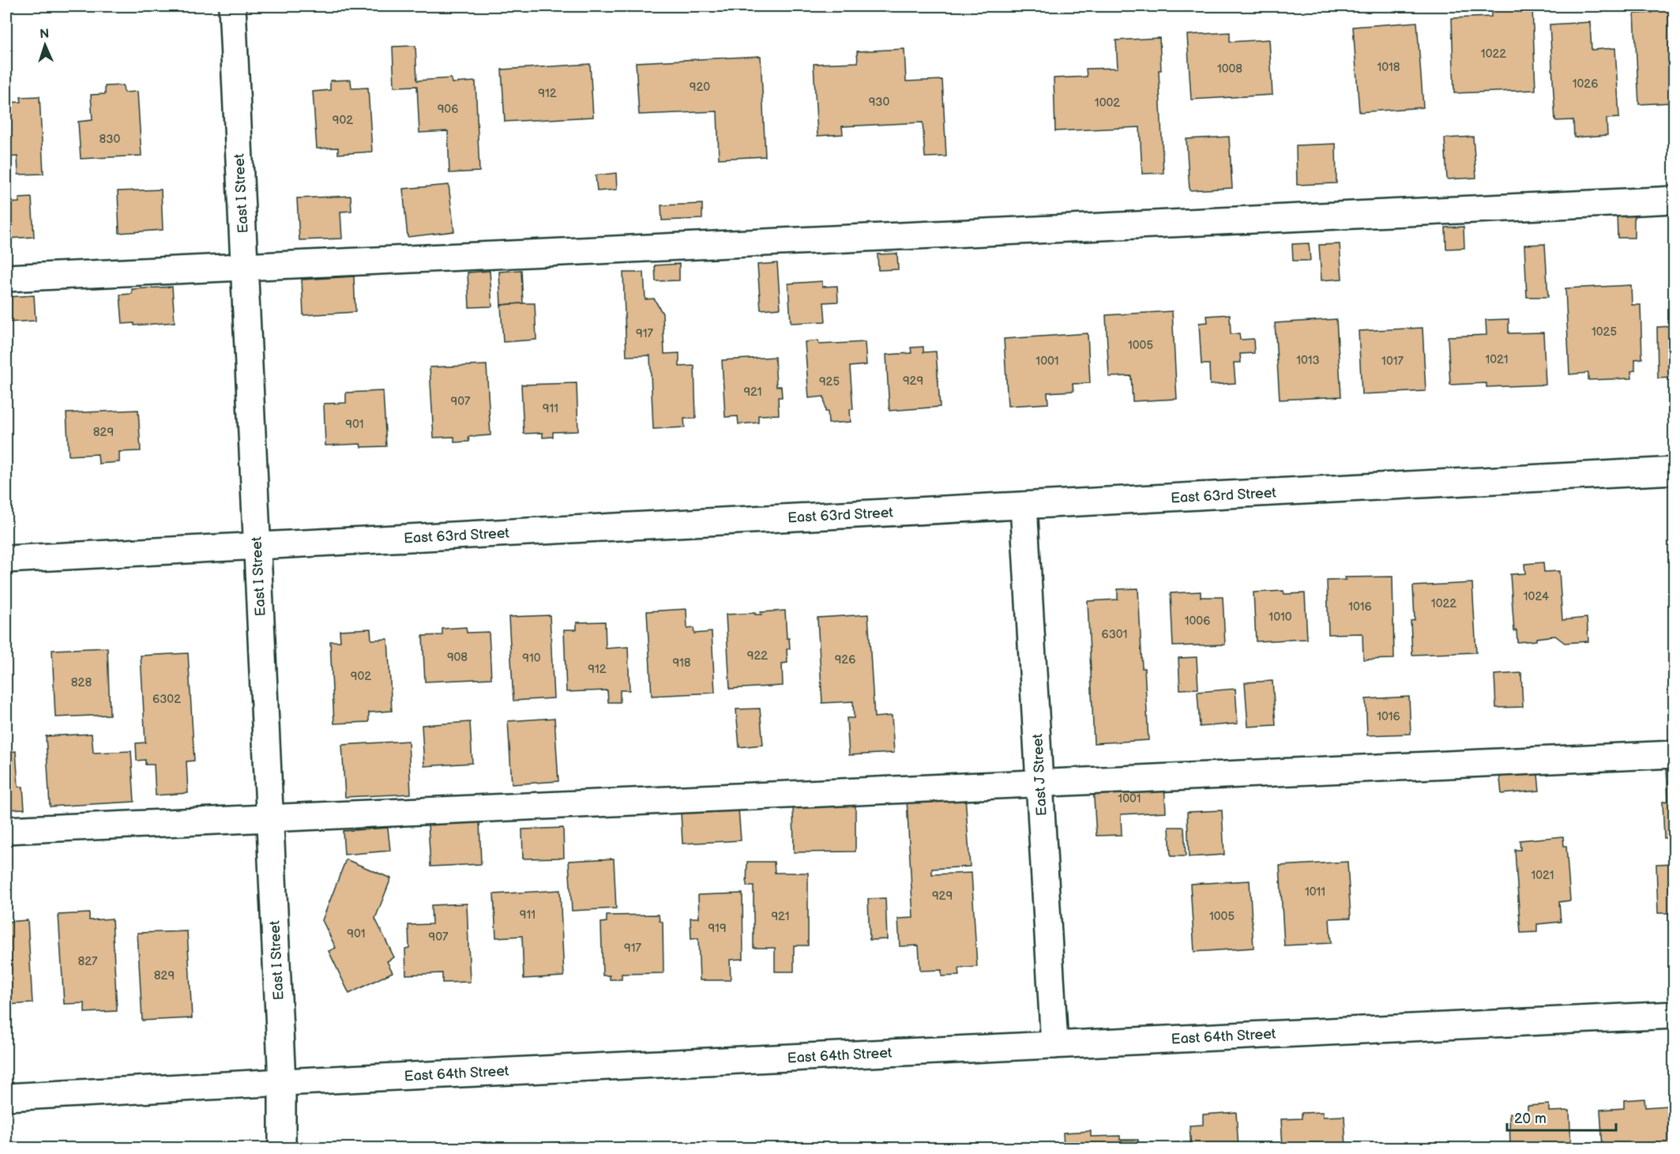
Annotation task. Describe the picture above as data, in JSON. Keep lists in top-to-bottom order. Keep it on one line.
{"streets":{"street":["East I Street","East 63rd Street","East J Street","East 64th Street"]},"crossings":[["East I Street","East 63rd Street"],["East I Street","East 64th Street"],["East 63rd Street","East J Street"],["East J Street","East 64th Street"]],"house_numbers":["1022","1018","1008","1026","920","912","930","1002","906","902","830","1025","917","1005","1021","1013","1001","1017","929","925","921","907","911","901","829","1024","1022","1016","1010","1006","6301","922","908","910","926","918","912","902","828","6302","1016","1001","1021","1011","929","911","921","1005","919","901","907","917","827","829"],"scale_bar":"20 m","north":"top"}
